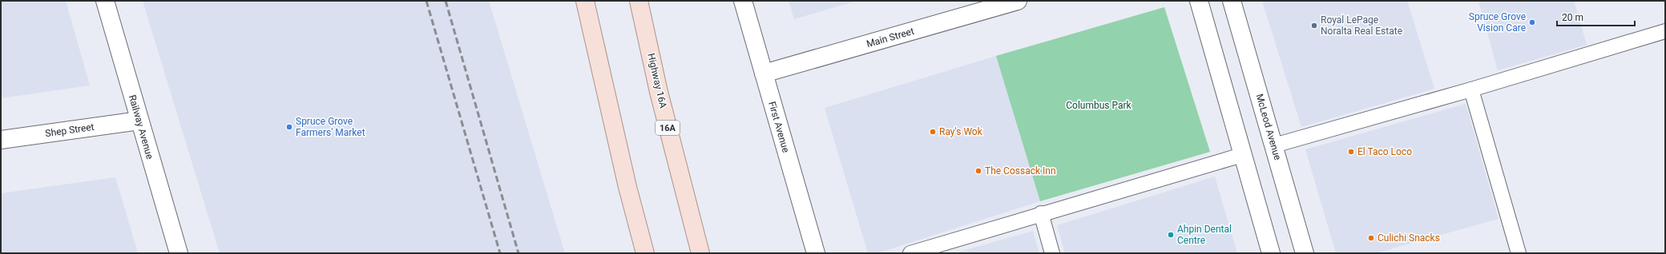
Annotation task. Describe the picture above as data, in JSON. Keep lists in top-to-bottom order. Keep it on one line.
{"streets":{"main road":["Highway 16A","16A"],"street":["Main Street","Railway Avenue","First Avenue","McLeod Avenue","Shep Street"]},"crossings":[["Main Street","First Avenue"],["Railway Avenue","Shep Street"]],"parks":["Columbus Park"],"places":["Spruce Grove Vision Care","Royal LePage Noralta Real Estate","Spruce Grove Farmers' Market","Ray's Wok","El Taco Loco","The Cossack Inn","Ahpin Dental Centre","Culichi Snacks"],"scale_bar":"20 m"}
